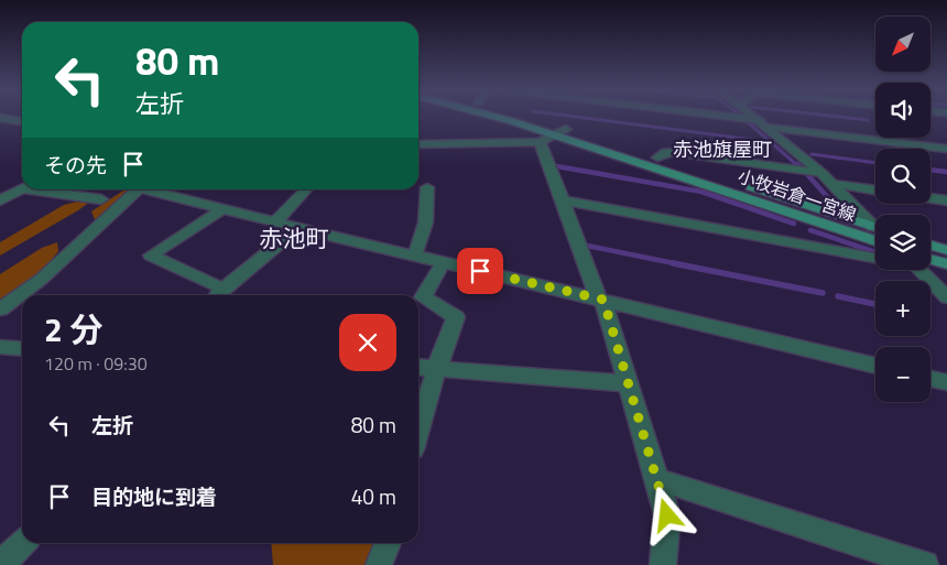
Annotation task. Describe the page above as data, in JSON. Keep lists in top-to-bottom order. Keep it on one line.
{"streets":{"main road":["小牧岩倉一宮線"]},"districts":["赤池旗屋町","赤池町"],"north":"bottom left","page":{"map_buttons":["+","−"],"turn":["80 m","左折"],"then":"その先","heading":["2 分","120 m · 09:30"],"list":[{"name":"左折","value":"80 m"},{"name":"目的地に到着","value":"40 m"}]}}
